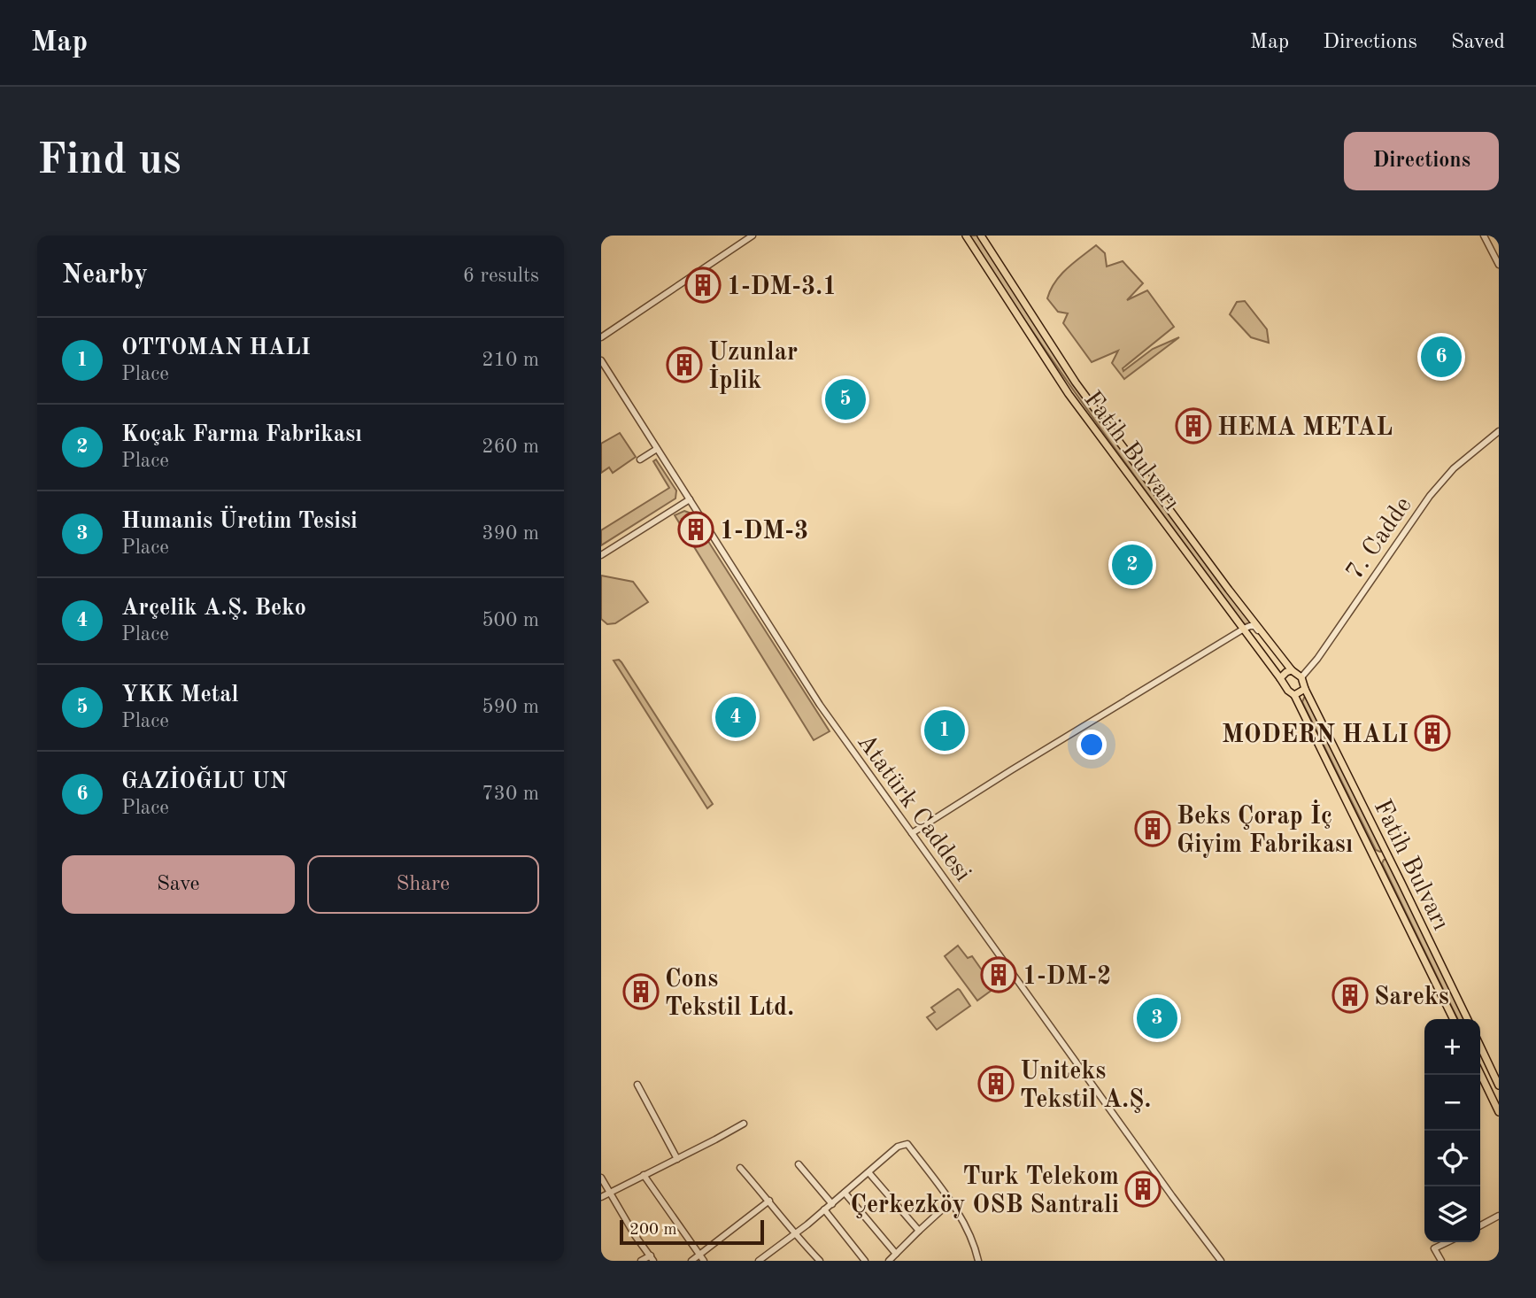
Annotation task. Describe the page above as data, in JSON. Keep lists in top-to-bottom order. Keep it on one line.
{"streets":{"main road":["Fatih Bulvarı"],"street":["7. Cadde","Atatürk Caddesi"]},"crossings":[["Fatih Bulvarı","7. Cadde"]],"places":{"building":["1-DM-3.1","Uzunlar İplik","HEMA METAL","1-DM-3","MODERN HALI","Beks Çorap İç Giyim Fabrikası","1-DM-2","Cons Tekstil Ltd.","Sareks","Uniteks Tekstil A.Ş.","Turk Telekom Çerkezköy OSB Santrali"]},"scale_bar":"200 m","page":{"header":"Map","nav":["Map","Directions","Saved"],"buttons":["Directions",["Save","Share"]],"title":"Find us","heading":["Nearby","6 results"],"list":[{"mark":"1","name":"OTTOMAN HALI","note":"Place","value":"210 m"},{"mark":"2","name":"Koçak Farma Fabrikası","note":"Place","value":"260 m"},{"mark":"3","name":"Humanis Üretim Tesisi","note":"Place","value":"390 m"},{"mark":"4","name":"Arçelik A.Ş. Beko","note":"Place","value":"500 m"},{"mark":"5","name":"YKK Metal","note":"Place","value":"590 m"},{"mark":"6","name":"GAZİOĞLU UN","note":"Place","value":"730 m"}],"pins":["6","5","2","4","1","3"],"map_buttons":["+","−"],"scale":"200 m"}}
